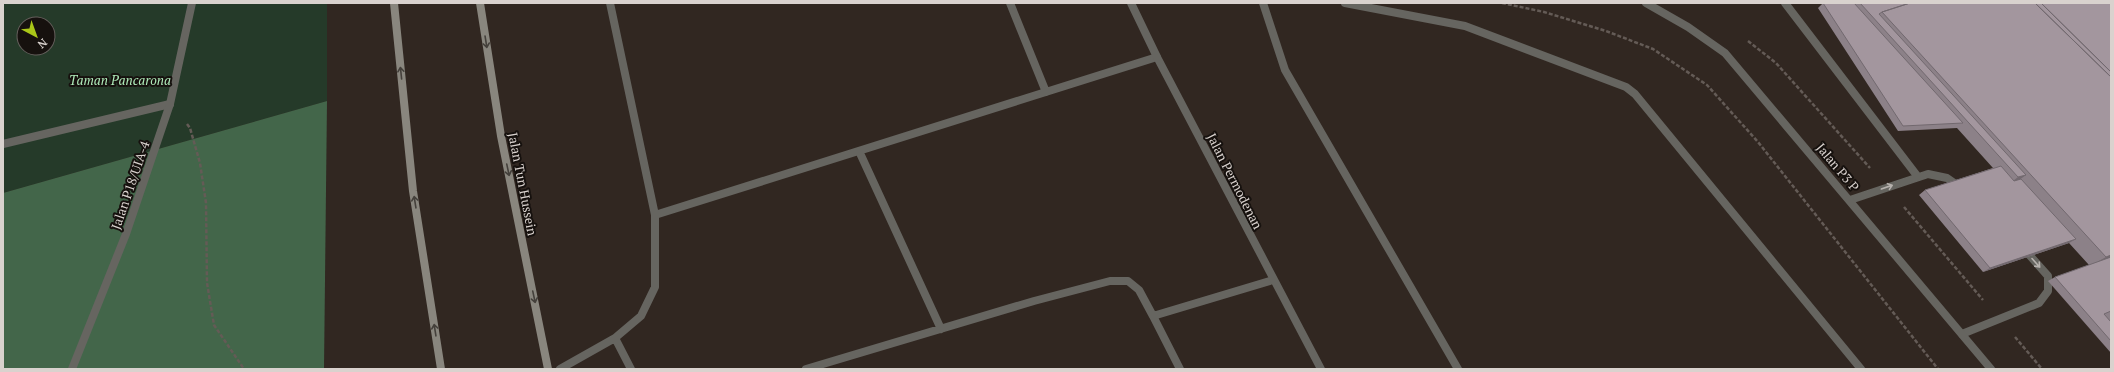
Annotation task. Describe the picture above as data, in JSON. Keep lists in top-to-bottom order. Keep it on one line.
{"streets":{"main road":["Jalan Tun Hussein"],"street":["Jalan P3 P","Jalan Permodenan","Jalan P18/UIA-4"]},"one_way":["Jalan Tun Hussein"],"parks":["Taman Pancarona"],"north":"bottom right"}
